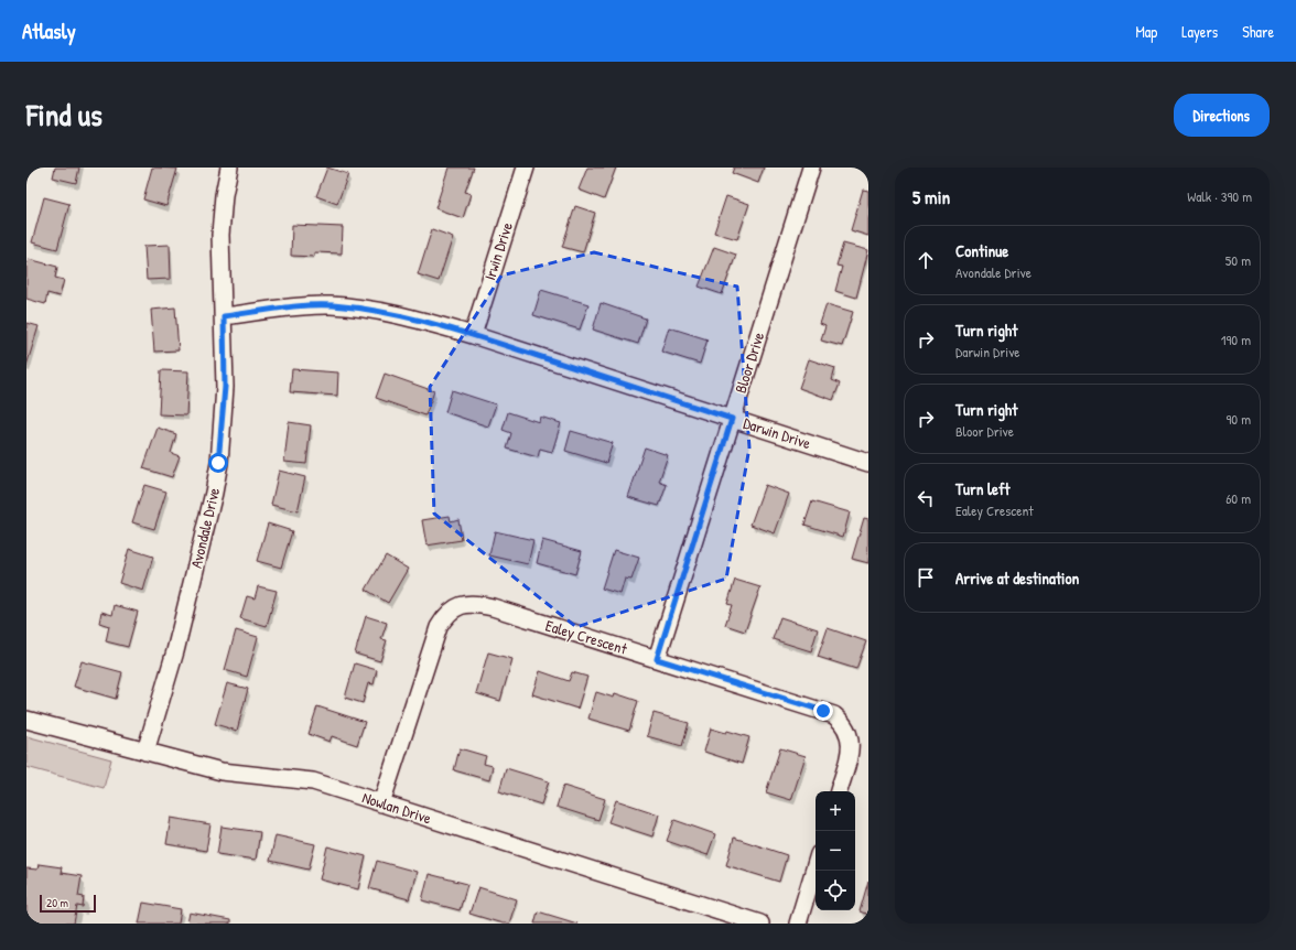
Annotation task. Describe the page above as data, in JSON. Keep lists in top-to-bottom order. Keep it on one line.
{"streets":{"street":["Irwin Drive","Bloor Drive","Darwin Drive","Avondale Drive","Ealey Crescent","Nowlan Drive"]},"crossings":[["Irwin Drive","Darwin Drive"],["Bloor Drive","Darwin Drive"],["Bloor Drive","Ealey Crescent"],["Darwin Drive","Avondale Drive"],["Avondale Drive","Nowlan Drive"],["Ealey Crescent","Nowlan Drive"]],"scale_bar":"20 m","page":{"header":"Atlasly","nav":["Map","Layers","Share"],"title":"Find us","buttons":"Directions","heading":["5 min","Walk · 390 m"],"list":[["Continue","Avondale Drive","50 m"],["Turn right","Darwin Drive","190 m"],["Turn right","Bloor Drive","90 m"],["Turn left","Ealey Crescent","60 m"],"Arrive at destination"],"map_buttons":["+","−"],"scale":"20 m"}}
